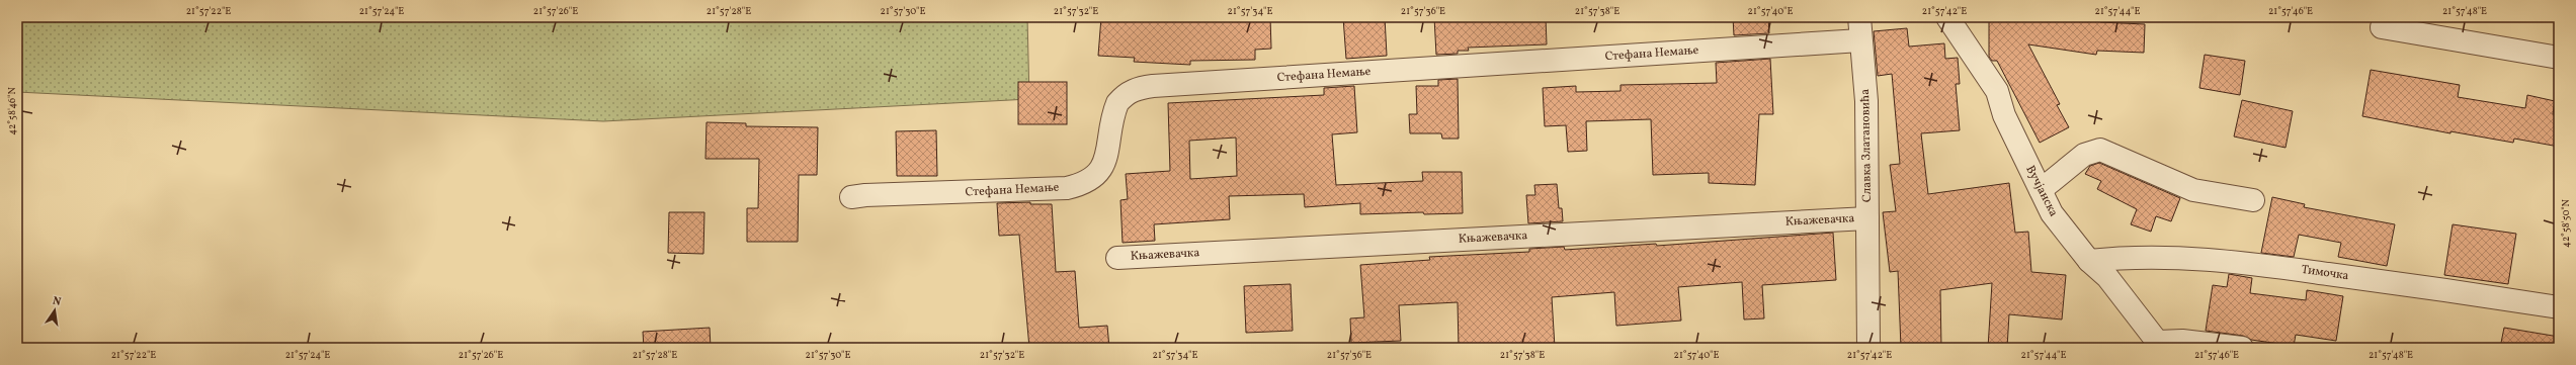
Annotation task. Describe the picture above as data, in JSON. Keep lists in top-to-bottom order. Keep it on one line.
{"streets":{"street":["Стефана Немање","Славка Златановића","Вучјанска","Књажевачка","Тимочка"]},"crossings":[["Стефана Немање","Славка Златановића"],["Славка Златановића","Књажевачка"],["Вучјанска","Тимочка"]],"north":"top","coordinates":["21°57'22\"E","21°57'24\"E","21°57'26\"E","21°57'28\"E","21°57'30\"E","21°57'32\"E","21°57'34\"E","21°57'36\"E","21°57'38\"E","21°57'40\"E","21°57'42\"E","21°57'44\"E","21°57'46\"E","21°57'48\"E","42°58'46\"N","42°58'50\"N"]}
